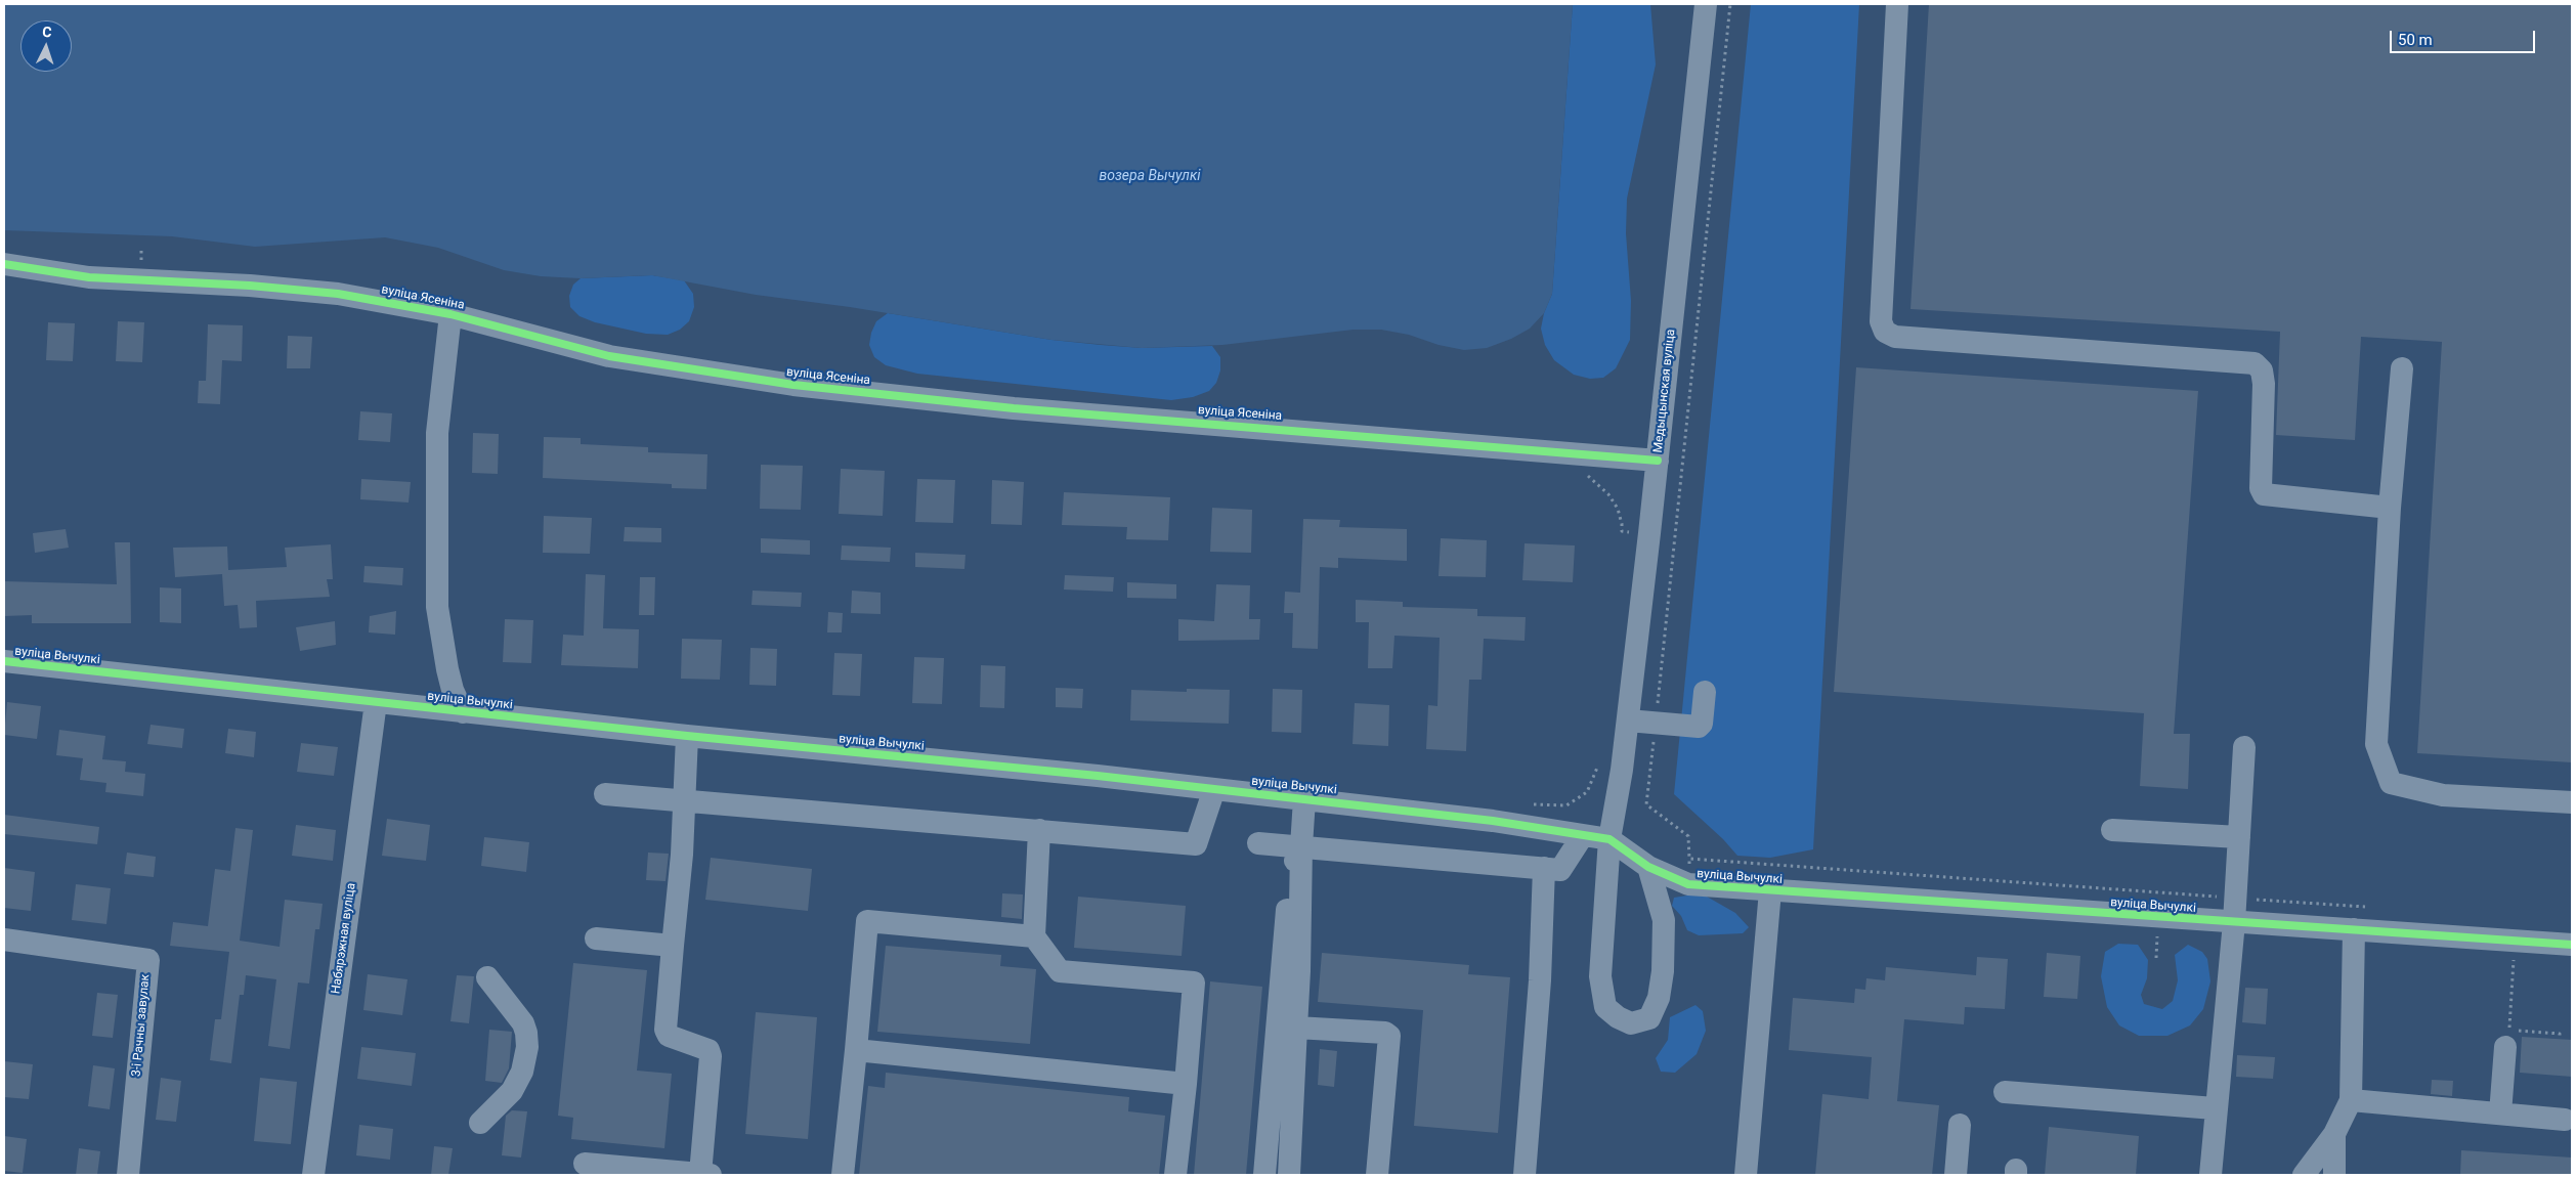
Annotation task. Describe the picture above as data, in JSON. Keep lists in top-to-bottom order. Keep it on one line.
{"streets":{"street":["вуліца Ясеніна","Медыцынская вуліца","вуліца Вычулкі","Набярэжная вуліца","3-і Рачны завулак"]},"crossings":[["вуліца Ясеніна","Медыцынская вуліца"],["Медыцынская вуліца","вуліца Вычулкі"],["вуліца Вычулкі","Набярэжная вуліца"]],"water":["возера Вычулкі"],"scale_bar":"50 m","north":"top"}
